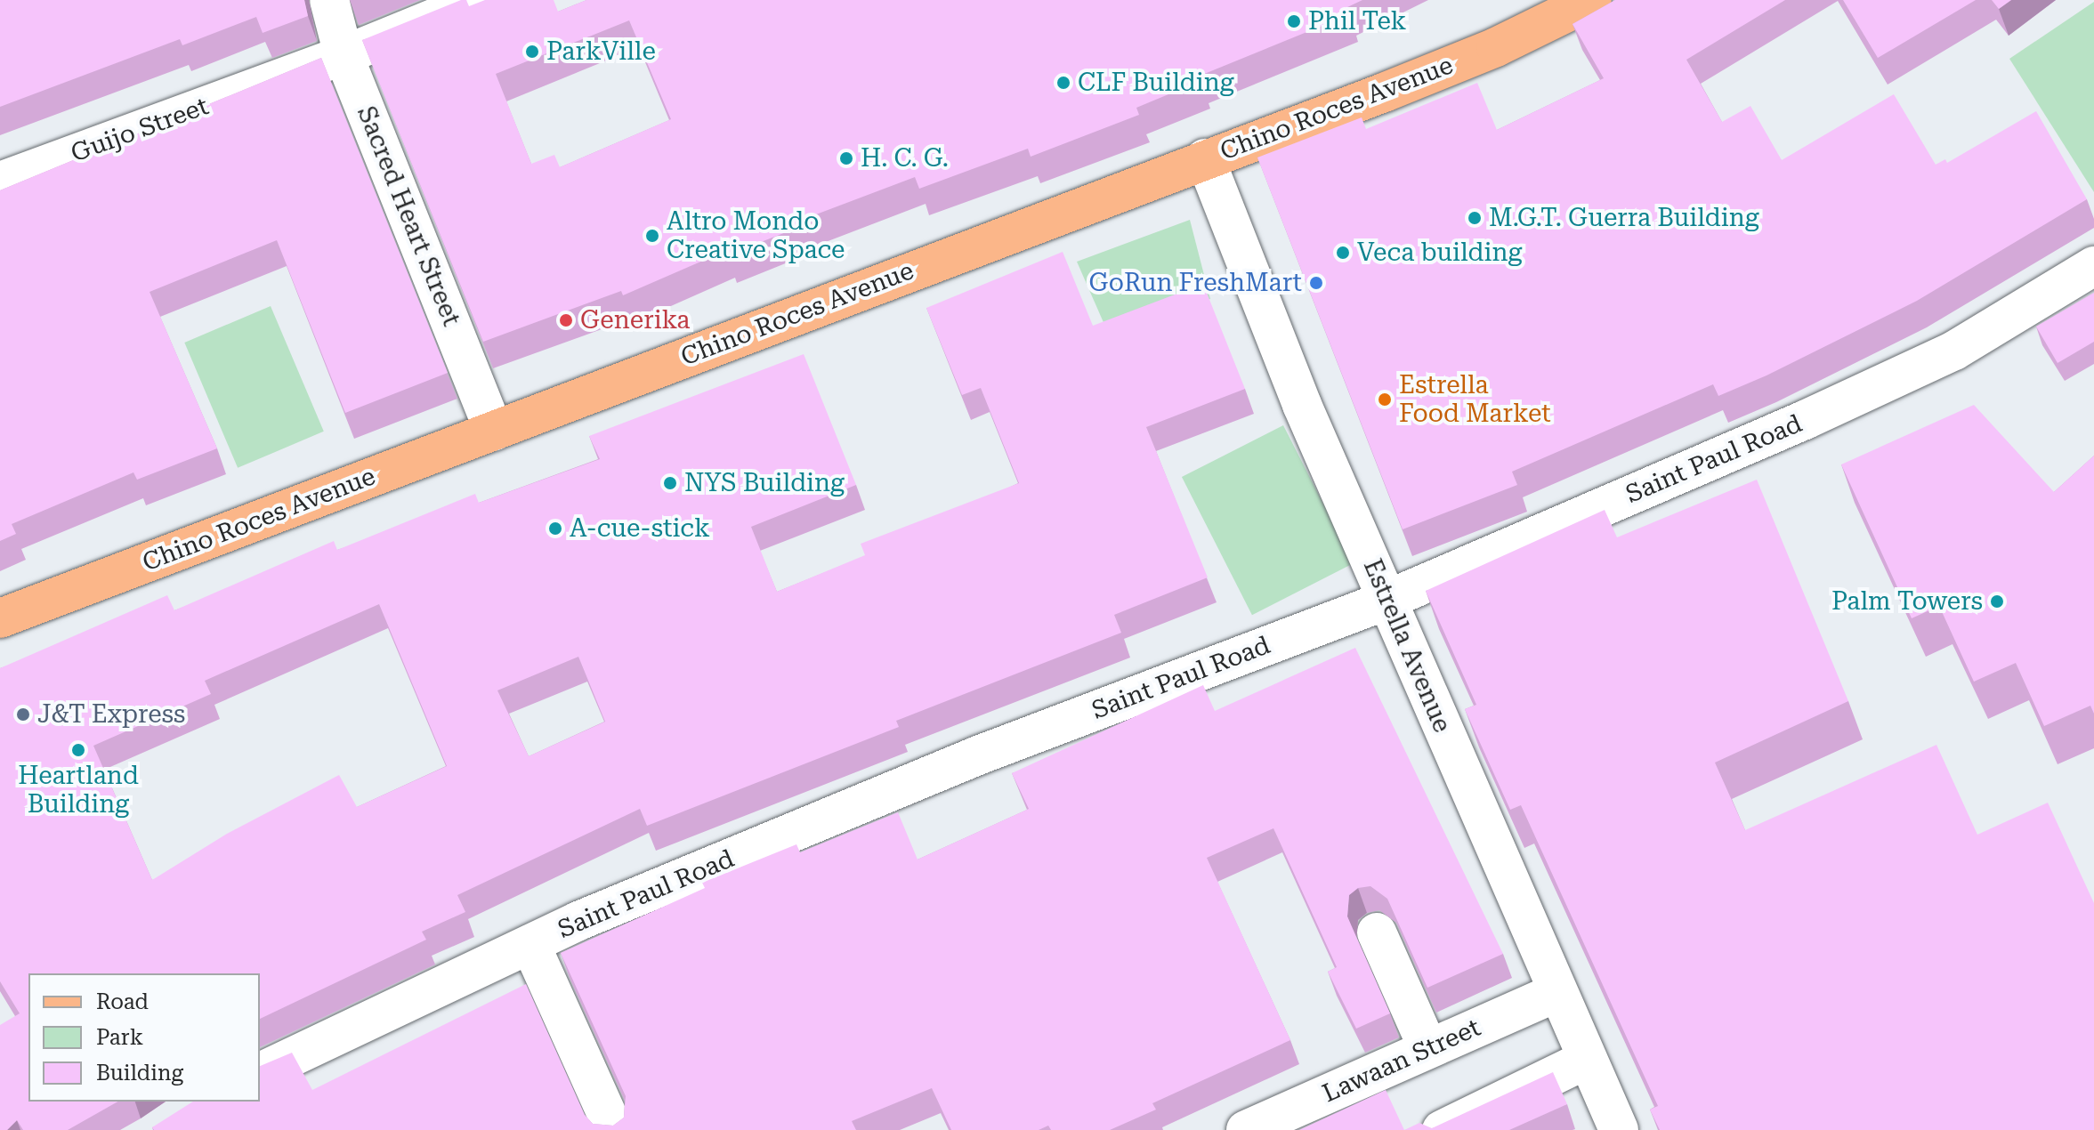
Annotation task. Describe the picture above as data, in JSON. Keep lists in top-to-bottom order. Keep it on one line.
{"streets":{"main road":["Chino Roces Avenue"],"street":["Guijo Street","Sacred Heart Street","Saint Paul Road","Estrella Avenue","Lawaan Street"]},"crossings":[["Chino Roces Avenue","Sacred Heart Street"],["Chino Roces Avenue","Estrella Avenue"],["Guijo Street","Sacred Heart Street"],["Saint Paul Road","Estrella Avenue"],["Estrella Avenue","Lawaan Street"]],"places":["Phil Tek","ParkVille","CLF Building","H. C. G.","M.G.T. Guerra Building","Altro Mondo Creative Space","Veca building","GoRun FreshMart","Generika","Estrella Food Market","NYS Building","A-cue-stick","Palm Towers","J&T Express","Heartland Building"],"legend":["Road","Park","Building"]}
